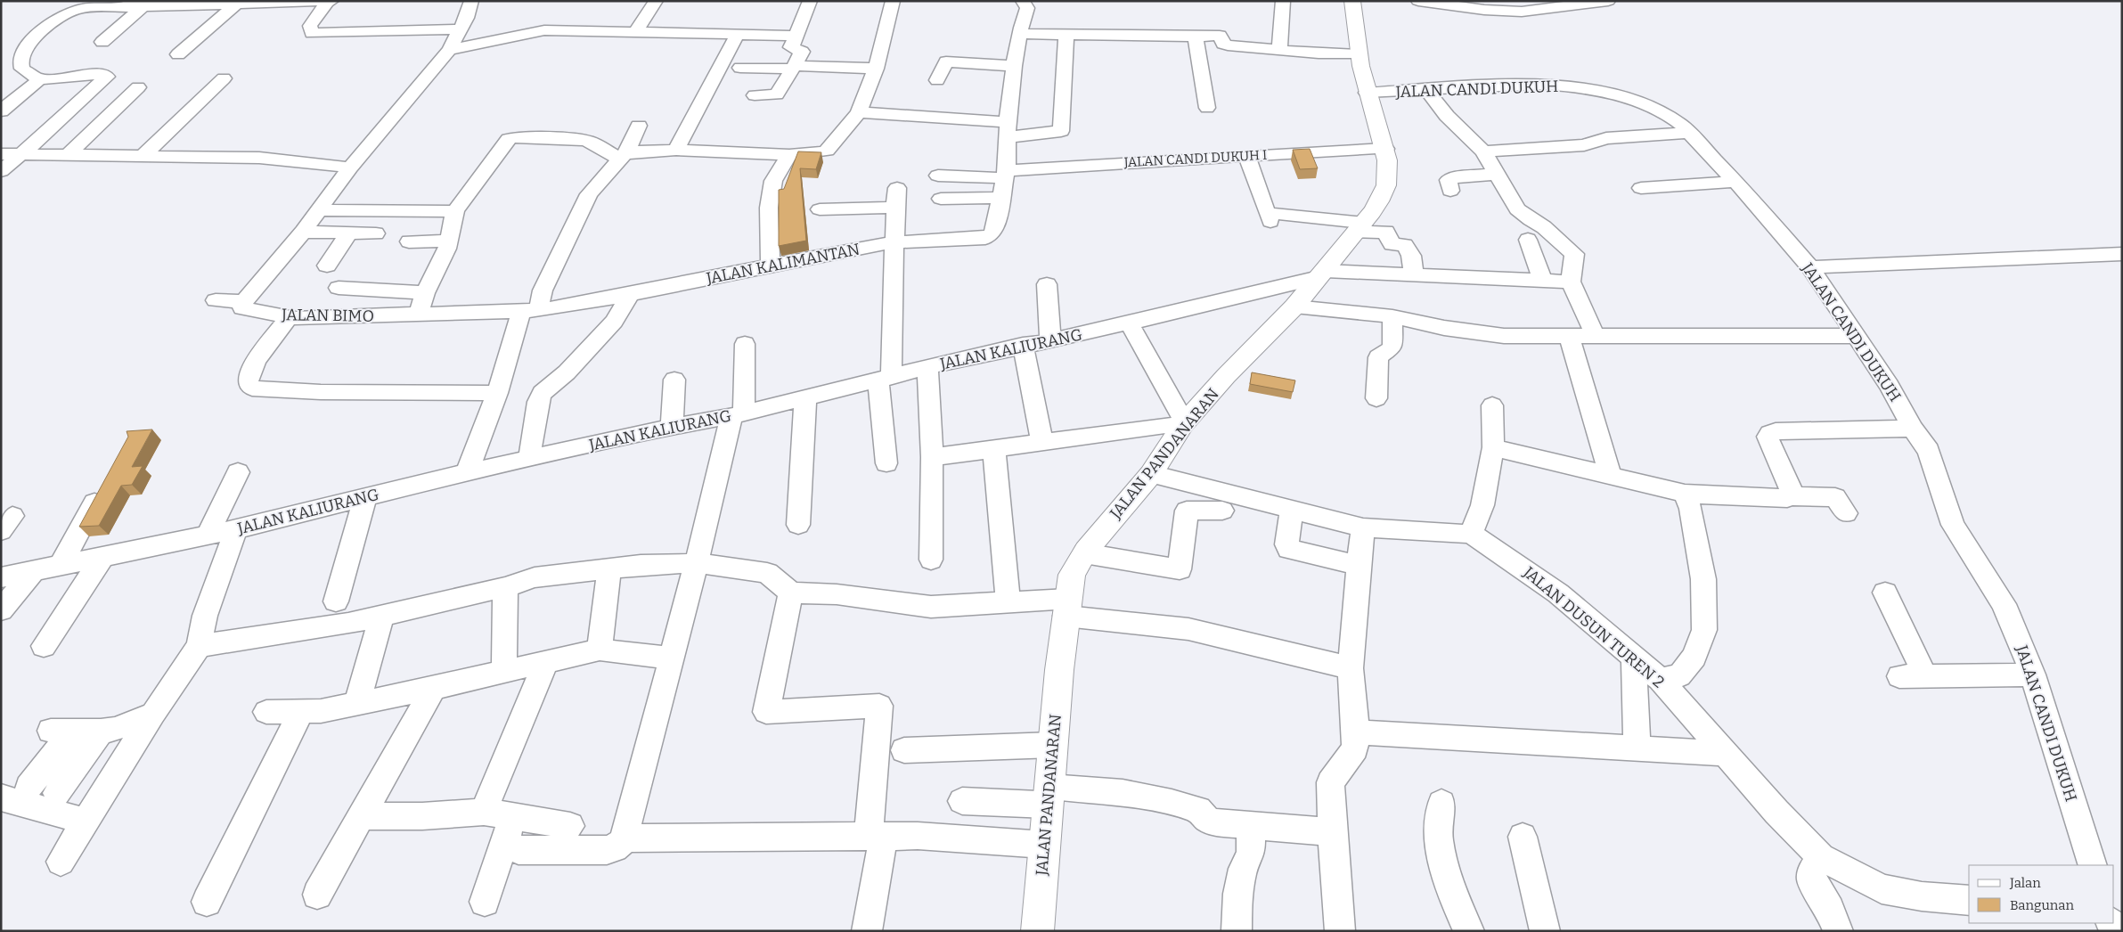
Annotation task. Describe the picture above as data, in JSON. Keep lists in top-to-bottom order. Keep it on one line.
{"streets":{"main road":["JALAN PANDANARAN"],"street":["JALAN CANDI DUKUH","JALAN CANDI DUKUH I","JALAN KALIMANTAN","JALAN BIMO","JALAN KALIURANG","JALAN DUSUN TUREN 2"]},"crossings":[["JALAN CANDI DUKUH","JALAN PANDANARAN"],["JALAN CANDI DUKUH I","JALAN KALIMANTAN"],["JALAN CANDI DUKUH I","JALAN PANDANARAN"],["JALAN KALIMANTAN","JALAN BIMO"],["JALAN KALIURANG","JALAN PANDANARAN"]],"legend":["Jalan","Bangunan"]}
